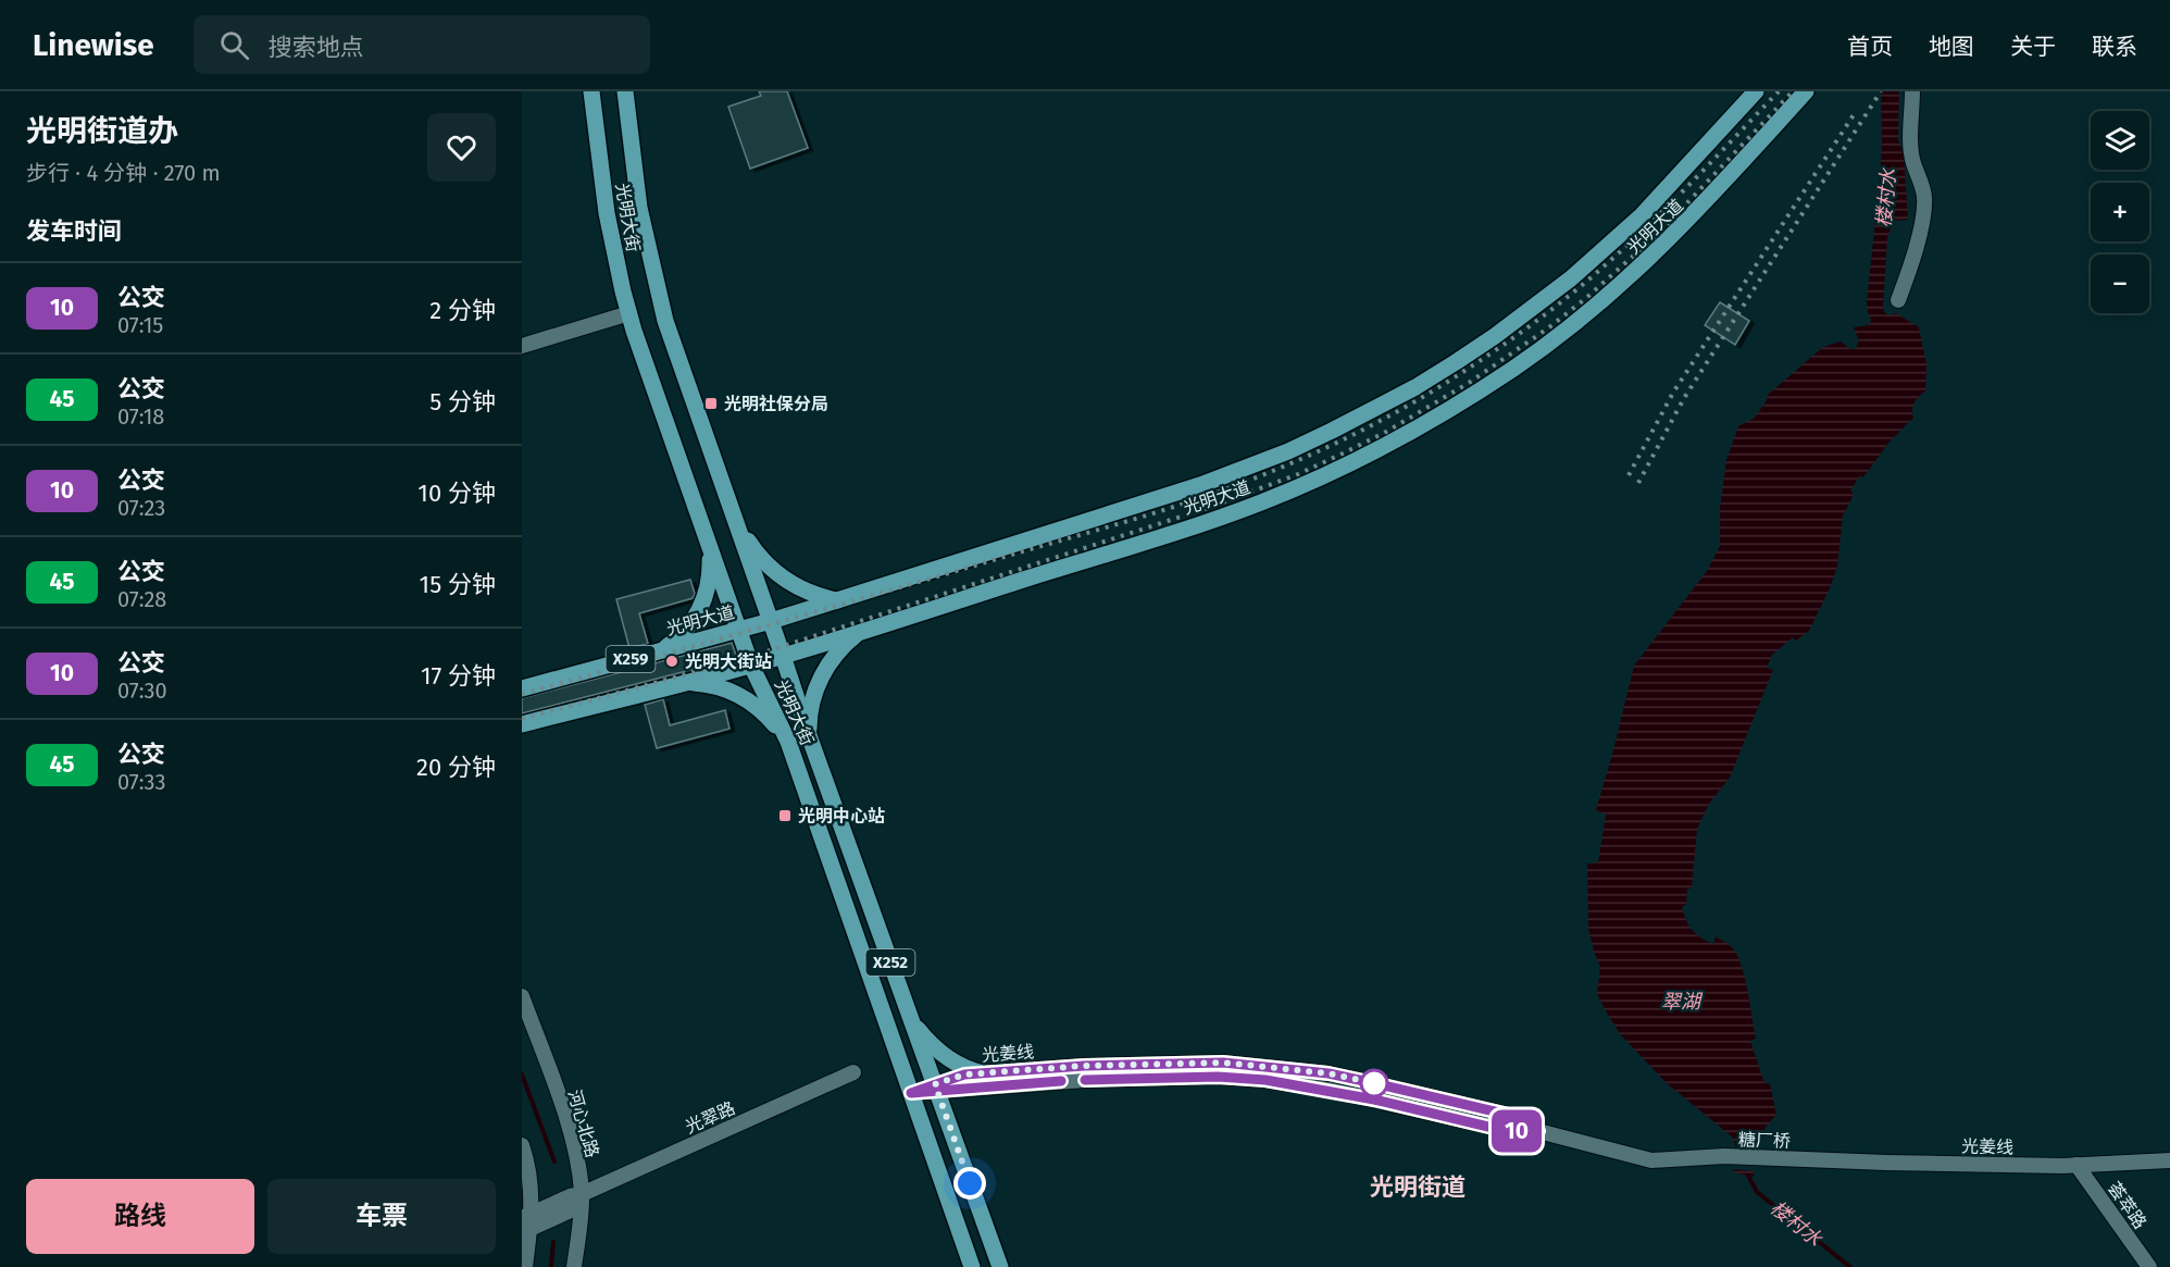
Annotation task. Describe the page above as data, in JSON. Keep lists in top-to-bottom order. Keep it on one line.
{"streets":{"main road":["光明大街","光明大道","X259","X252"],"street":["光姜线","光翠路","河心北路","糖厂桥","荟萃路"]},"crossings":[["光明大街","光明大道"],["光明大街","光姜线"],["光姜线","糖厂桥"],["光姜线","荟萃路"],["光翠路","河心北路"]],"districts":["光明街道"],"water":["楼村水","翠湖"],"places":{"transit":["光明社保分局","光明中心站"],"other":["光明大街站"]},"lines":["bus line 10"],"page":{"header":"Linewise","search":"搜索地点","nav":["首页","地图","关于","联系"],"heading":[["光明街道办","步行 · 4 分钟 · 270 m"],"发车时间"],"on_map":"10","map_buttons":["+","−"],"list":[{"mark":"10","name":"公交","note":"07:15","value":"2 分钟"},{"mark":"45","name":"公交","note":"07:18","value":"5 分钟"},{"mark":"10","name":"公交","note":"07:23","value":"10 分钟"},{"mark":"45","name":"公交","note":"07:28","value":"15 分钟"},{"mark":"10","name":"公交","note":"07:30","value":"17 分钟"},{"mark":"45","name":"公交","note":"07:33","value":"20 分钟"}],"buttons":["路线","车票"]}}
